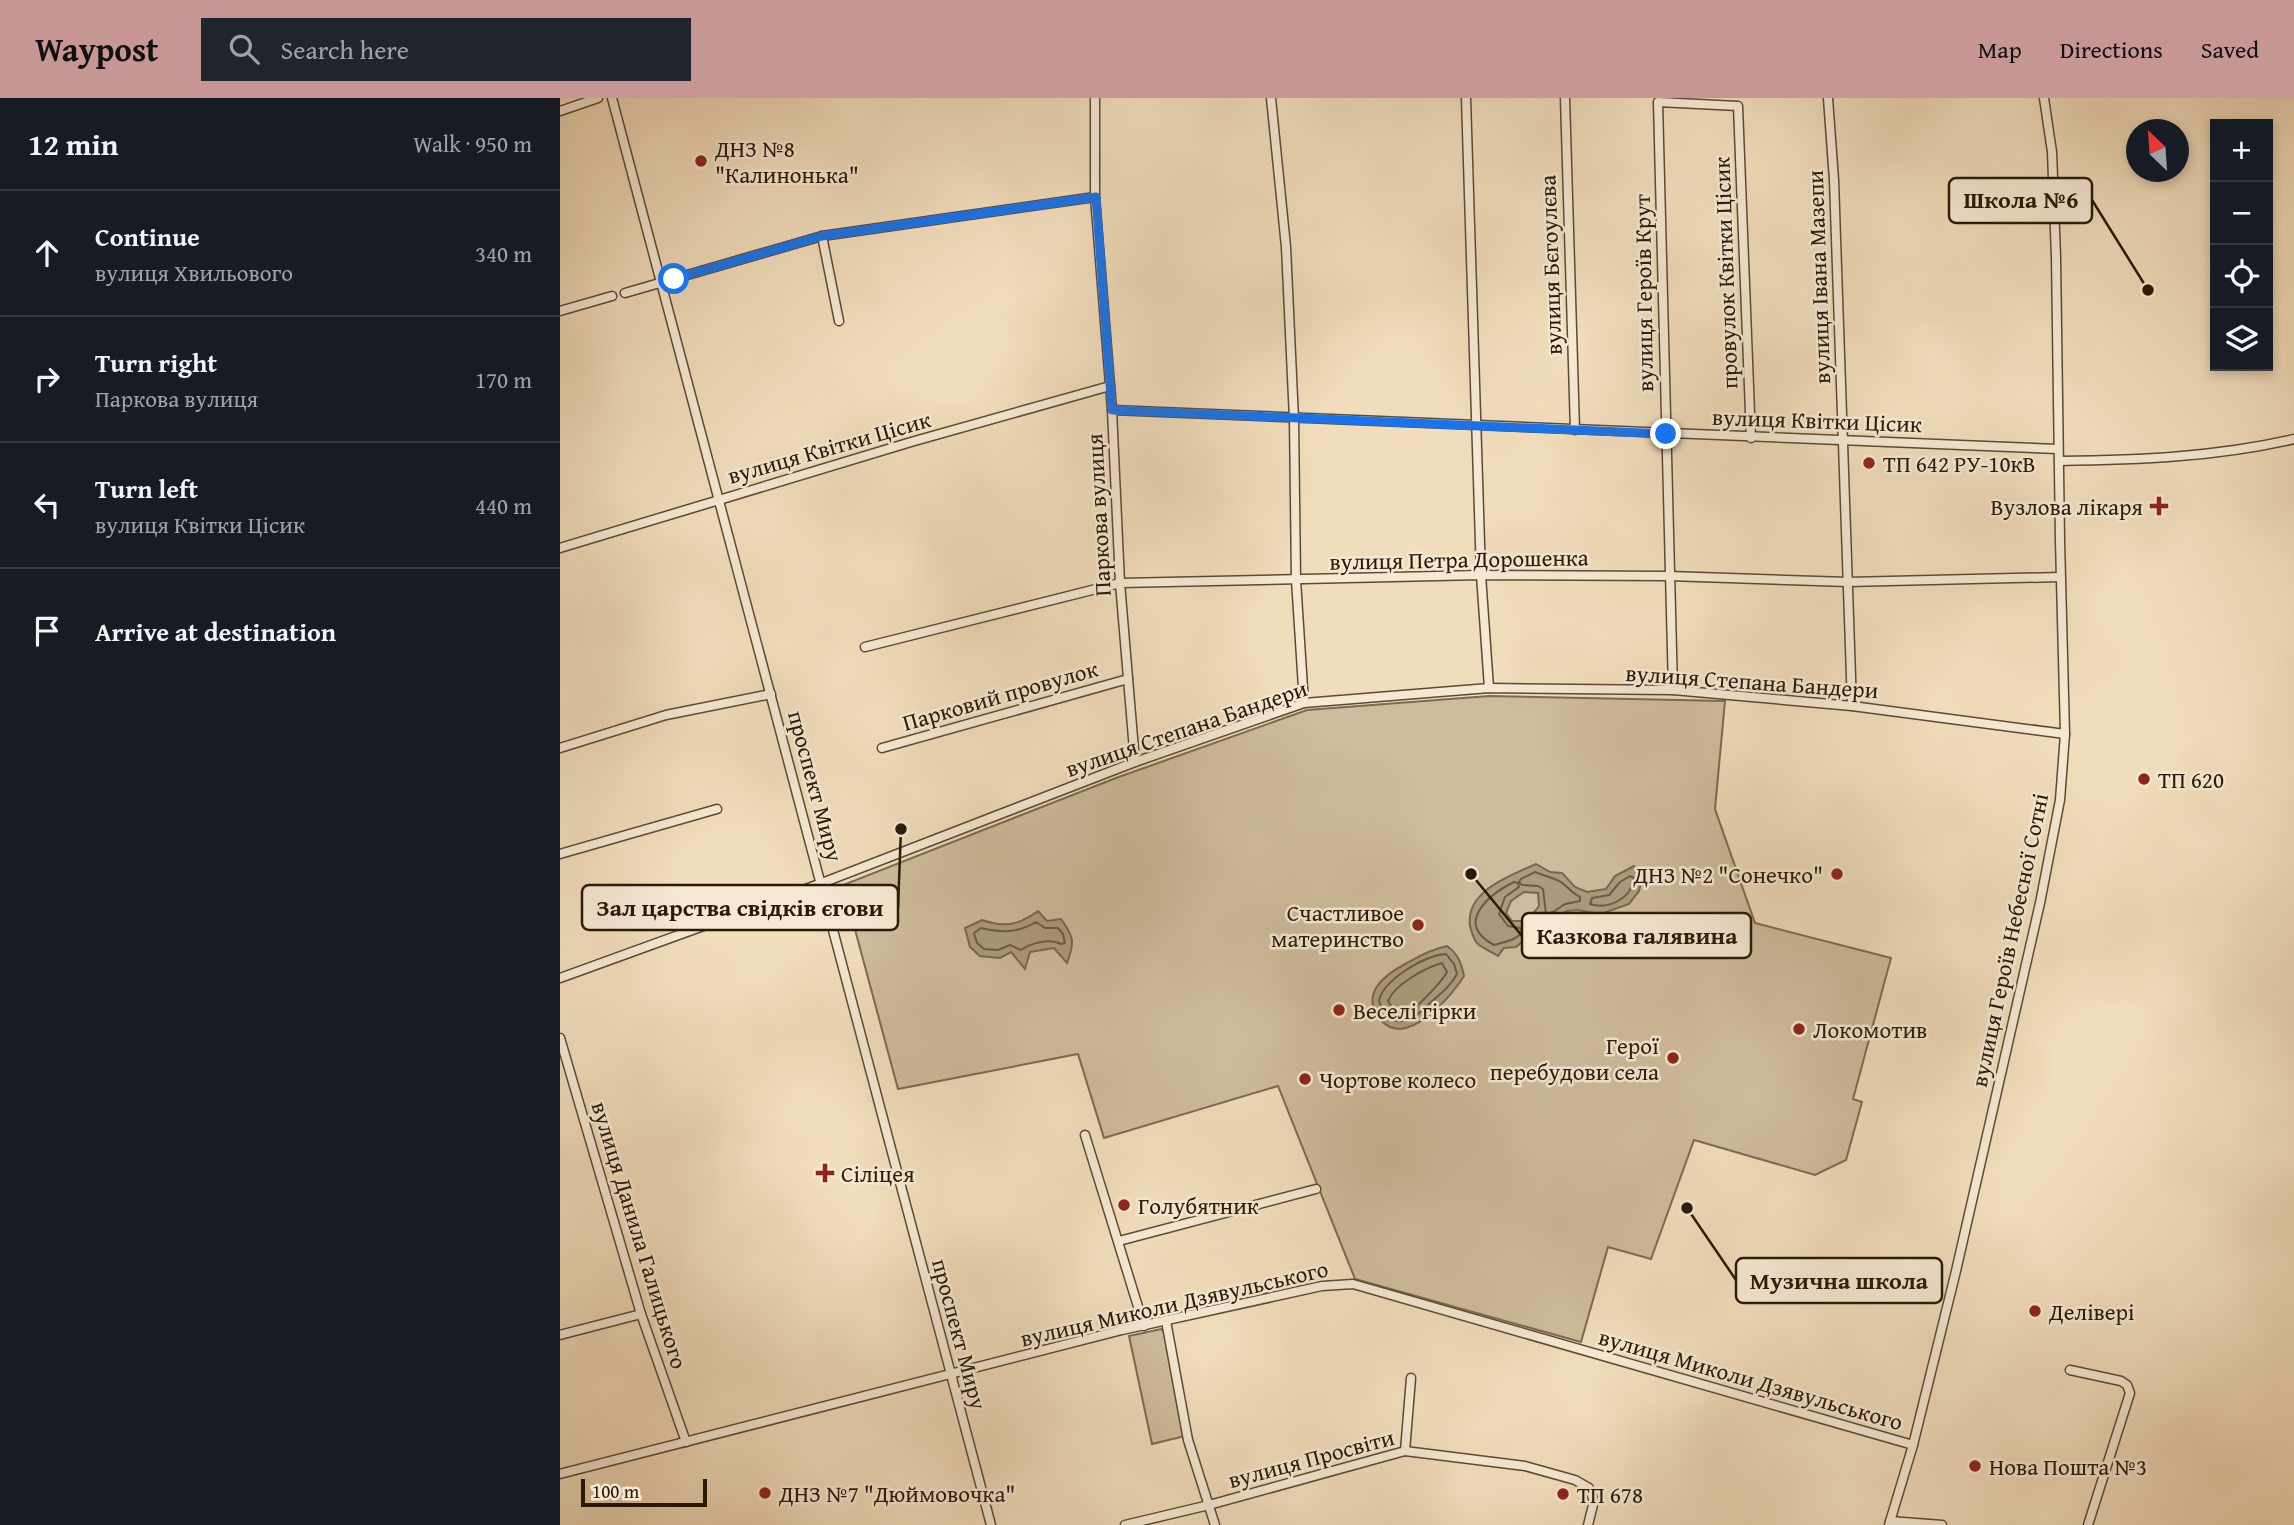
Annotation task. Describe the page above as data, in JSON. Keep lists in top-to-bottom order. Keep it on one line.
{"streets":{"street":["вулиця Бєгоулєва","провулок Квітки Цісик","вулиця Івана Мазепи","вулиця Героїв Крут","вулиця Квітки Цісик","Паркова вулиця","вулиця Петра Дорошенка","вулиця Степана Бандери","Парковий провулок","проспект Миру","вулиця Героїв Небесної Сотні","вулиця Данила Галицького","вулиця Миколи Дзявульського","вулиця Просвіти"]},"crossings":[["вулиця Бєгоулєва","вулиця Квітки Цісик"],["провулок Квітки Цісик","вулиця Героїв Крут"],["провулок Квітки Цісик","вулиця Квітки Цісик"],["вулиця Івана Мазепи","вулиця Квітки Цісик"],["вулиця Івана Мазепи","вулиця Петра Дорошенка"],["вулиця Івана Мазепи","вулиця Степана Бандери"],["вулиця Героїв Крут","вулиця Квітки Цісик"],["вулиця Героїв Крут","вулиця Петра Дорошенка"],["вулиця Героїв Крут","вулиця Степана Бандери"],["вулиця Квітки Цісик","Паркова вулиця"],["вулиця Квітки Цісик","проспект Миру"],["вулиця Квітки Цісик","вулиця Героїв Небесної Сотні"],["Паркова вулиця","вулиця Петра Дорошенка"],["Паркова вулиця","вулиця Степана Бандери"],["Паркова вулиця","Парковий провулок"],["вулиця Петра Дорошенка","вулиця Героїв Небесної Сотні"],["вулиця Степана Бандери","проспект Миру"],["вулиця Степана Бандери","вулиця Героїв Небесної Сотні"],["проспект Миру","вулиця Миколи Дзявульського"],["вулиця Героїв Небесної Сотні","вулиця Миколи Дзявульського"],["вулиця Данила Галицького","вулиця Миколи Дзявульського"]],"places":{"other":["ДНЗ №8 \"Калинонька\"","Школа №6","ТП 642 РУ-10кВ","ТП 620","Зал царства свідків єгови","Казкова галявина","ДНЗ №2 \"Сонечко\"","Счастливое материнство","Веселі гірки","Локомотив","Герої перебудови села","Чортове колесо","Голубятник","Музична школа","Делівері","Нова Пошта №3","ДНЗ №7 \"Дюймовочка\"","ТП 678"],"health":["Вузлова лікаря","Сіліцея"]},"scale_bar":"100 m","north":"top left","page":{"header":"Waypost","search":"Search here","nav":["Map","Directions","Saved"],"heading":["12 min","Walk · 950 m"],"map_buttons":["+","−"],"list":[["Continue","вулиця Хвильового","340 m"],["Turn right","Паркова вулиця","170 m"],["Turn left","вулиця Квітки Цісик","440 m"],"Arrive at destination"],"scale":"100 m"}}
